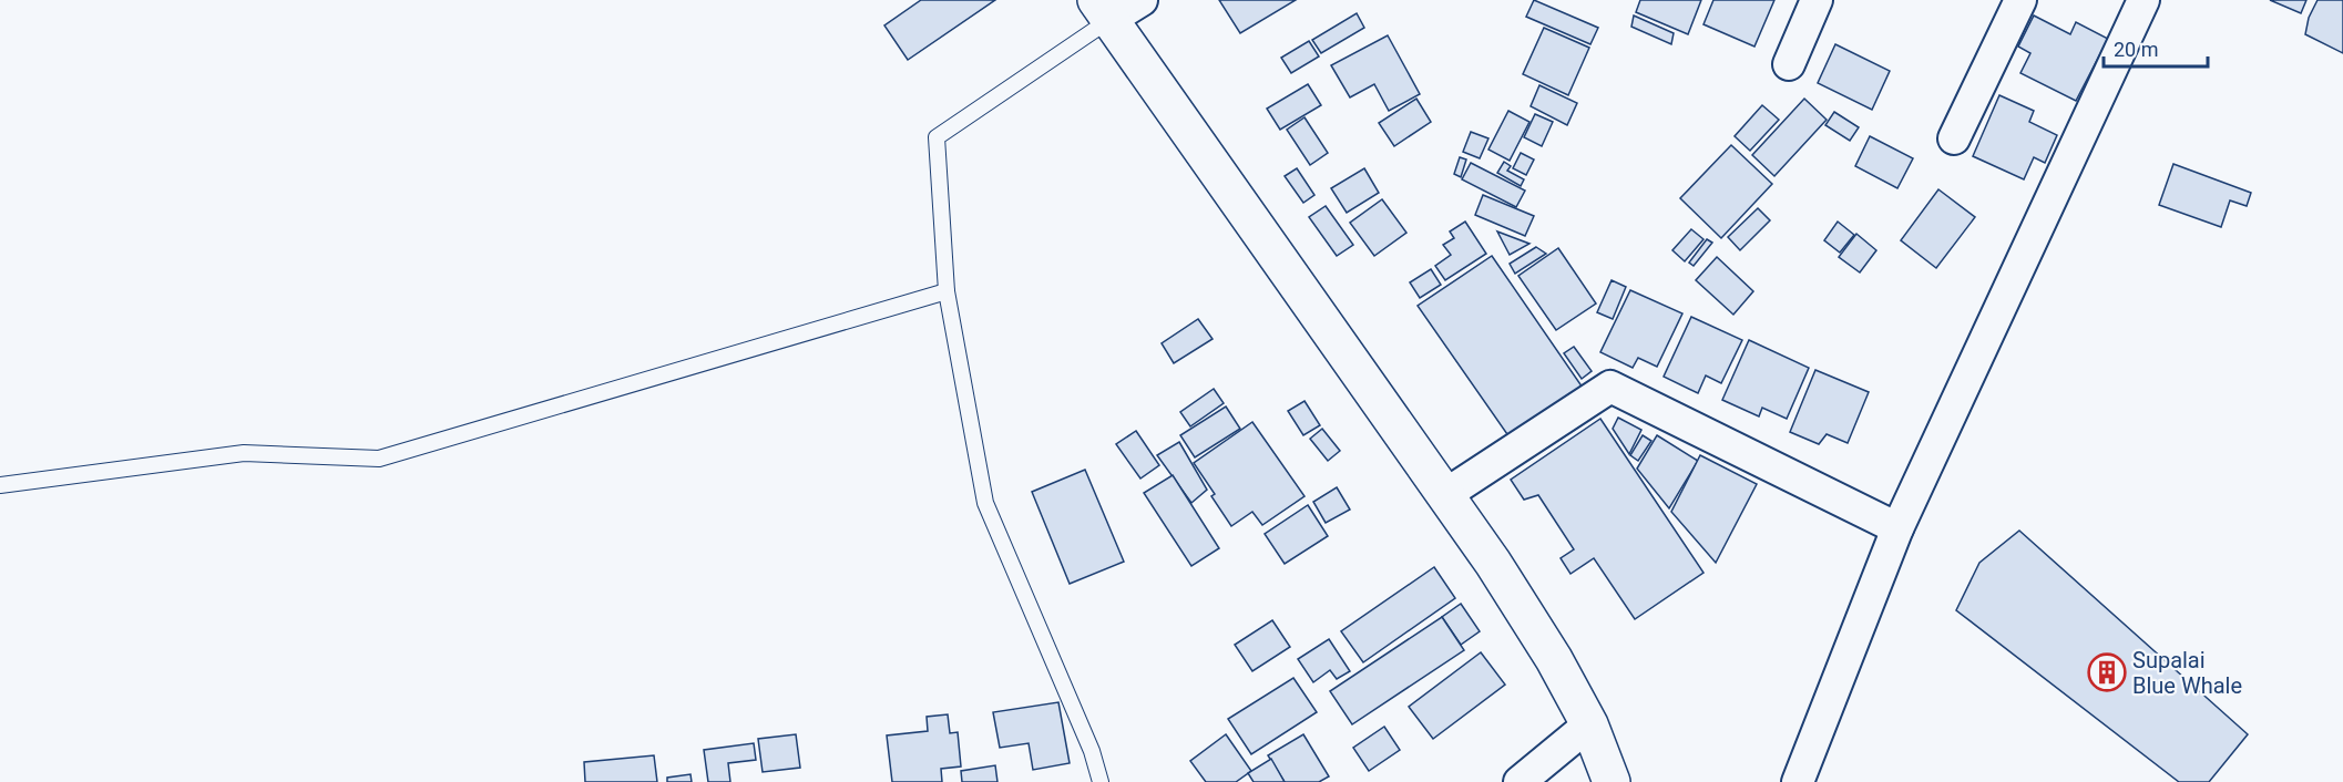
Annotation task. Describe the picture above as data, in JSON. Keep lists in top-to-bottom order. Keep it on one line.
{"places":{"building":["Supalai Blue Whale"]},"scale_bar":"20 m"}
